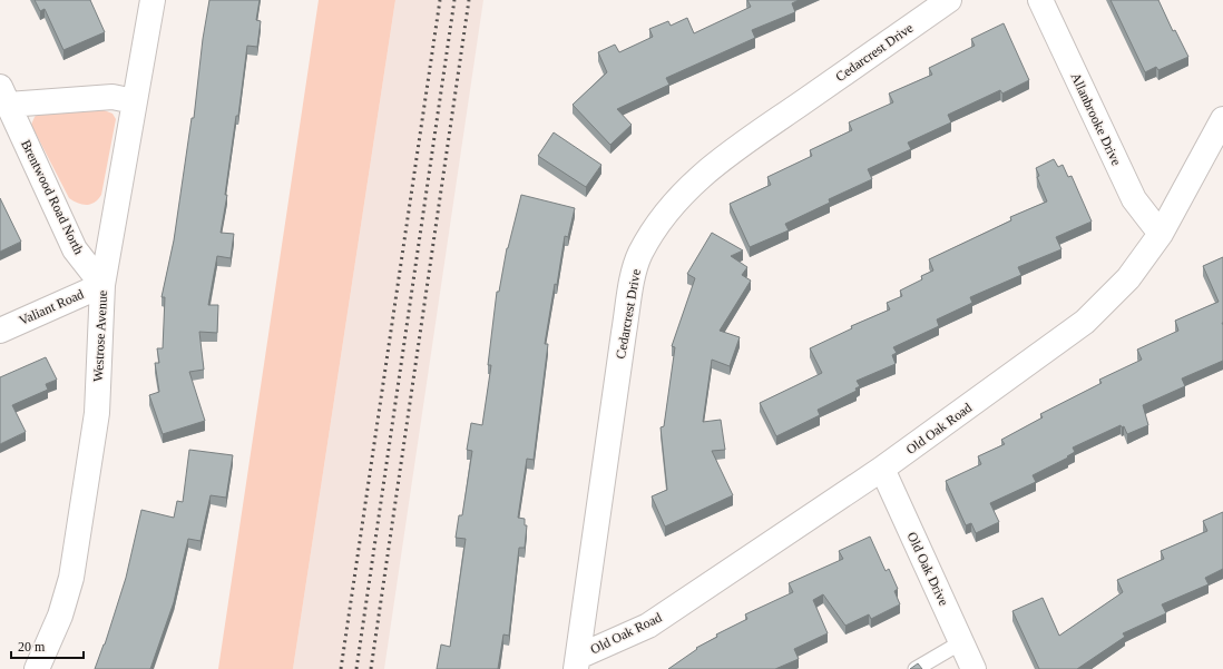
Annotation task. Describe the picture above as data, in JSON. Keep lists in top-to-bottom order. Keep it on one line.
{"streets":{"street":["Cedarcrest Drive","Allanbrooke Drive","Brentwood Road North","Valiant Road","Westrose Avenue","Old Oak Road","Old Oak Drive"]},"crossings":[["Cedarcrest Drive","Old Oak Road"],["Allanbrooke Drive","Old Oak Road"],["Brentwood Road North","Valiant Road"],["Brentwood Road North","Westrose Avenue"],["Valiant Road","Westrose Avenue"],["Old Oak Road","Old Oak Drive"]],"scale_bar":"20 m"}
